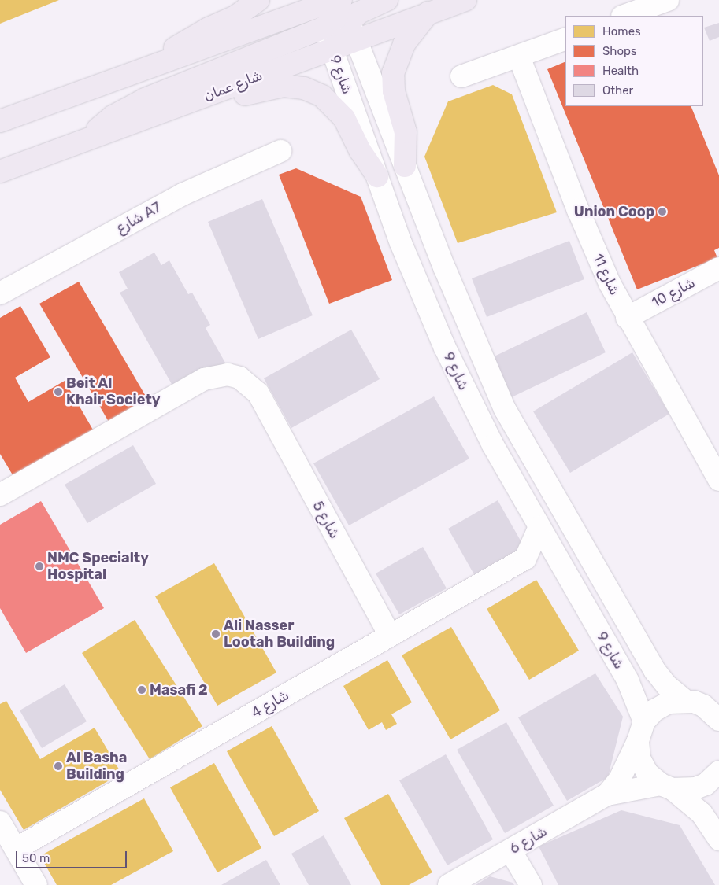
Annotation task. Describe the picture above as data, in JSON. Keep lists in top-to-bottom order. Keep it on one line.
{"streets":{"main road":["شارع عمان"],"street":["شارع 9","شارع A7","شارع 11","شارع 10","شارع 5","شارع 4","شارع 6"]},"crossings":[["شارع 9","شارع عمان"],["شارع 9","شارع 6"],["شارع 11","شارع 10"],["شارع 5","شارع 4"]],"places":["Union Coop","Beit Al Khair Society","NMC Specialty Hospital","Ali Nasser Lootah Building","Masafi 2","Al Basha Building"],"legend":["Homes","Shops","Health","Other"],"scale_bar":"50 m"}
